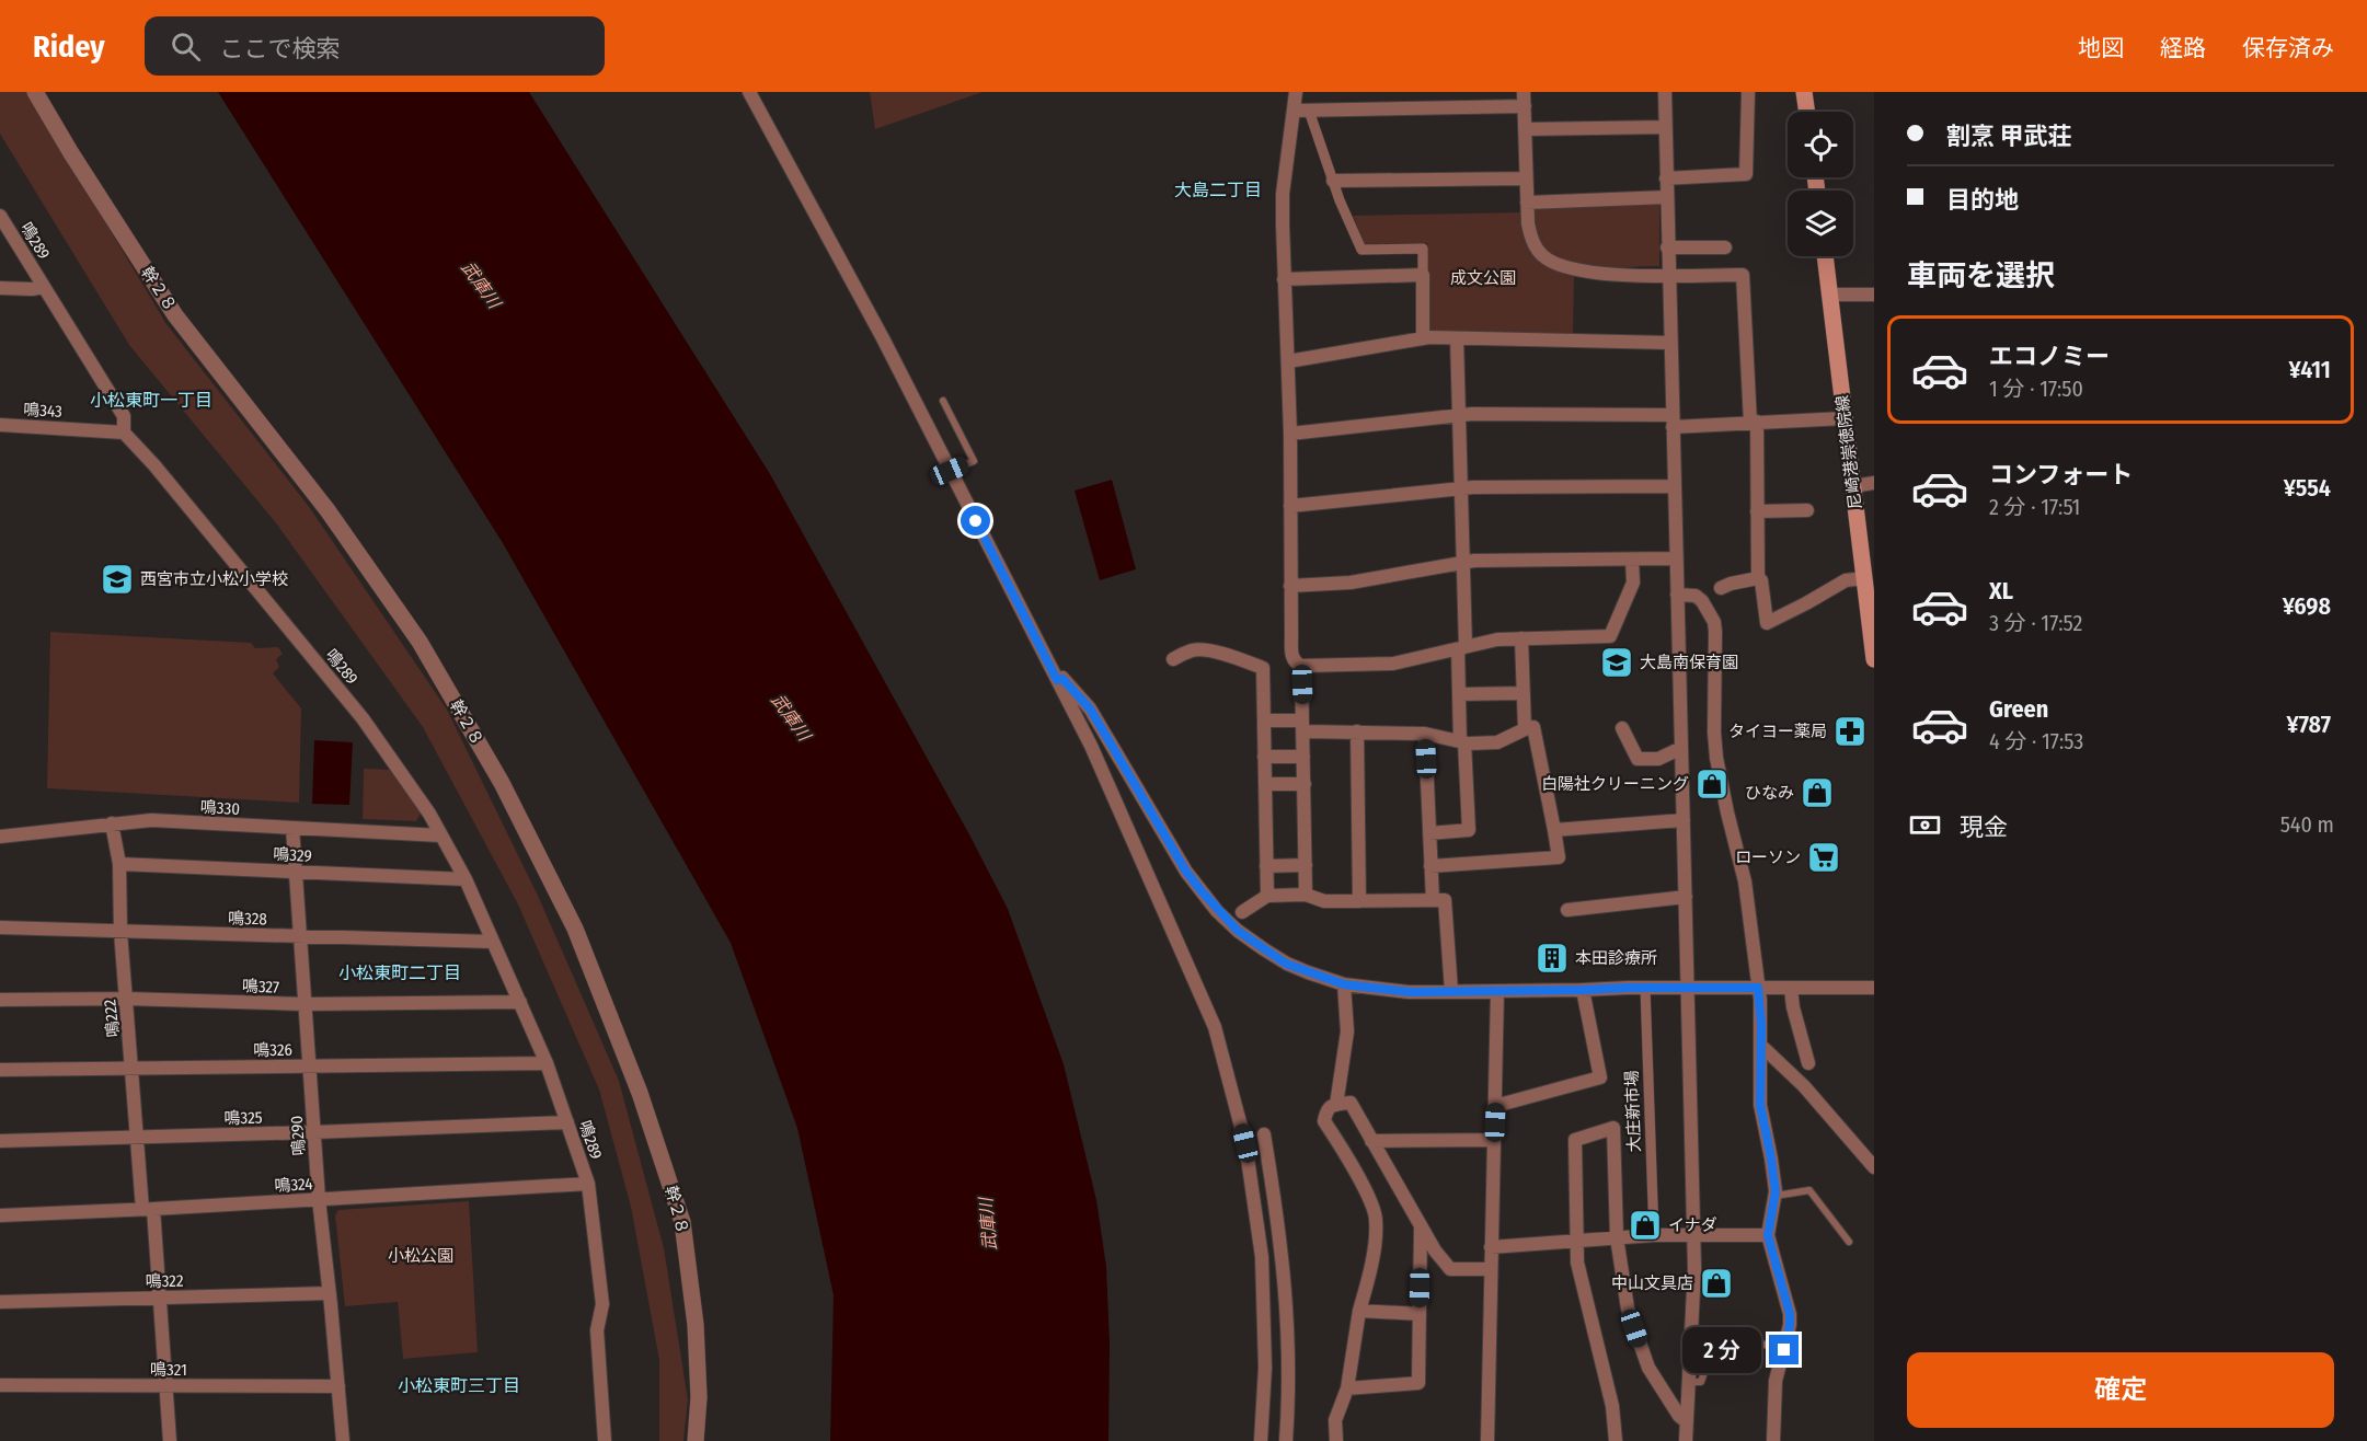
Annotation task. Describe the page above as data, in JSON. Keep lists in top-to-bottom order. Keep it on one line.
{"streets":{"main road":["尼崎港崇徳院線"],"street":["鳴289","幹２８","鳴343","鳴330","鳴329","鳴328","鳴327","鳴222","鳴326","大庄新市場","鳴325","鳴290","鳴324","鳴322","鳴321"]},"crossings":[["鳴289","鳴343"],["鳴289","鳴330"],["鳴289","鳴329"],["鳴289","鳴328"],["鳴289","鳴327"],["鳴289","鳴326"],["鳴289","鳴325"],["鳴289","鳴324"],["鳴330","鳴222"],["鳴330","鳴290"],["鳴329","鳴222"],["鳴329","鳴290"],["鳴328","鳴222"],["鳴328","鳴290"],["鳴327","鳴222"],["鳴327","鳴290"],["鳴222","鳴326"],["鳴222","鳴325"],["鳴222","鳴324"],["鳴222","鳴322"],["鳴222","鳴321"],["鳴326","鳴290"],["鳴325","鳴290"],["鳴290","鳴324"],["鳴290","鳴322"],["鳴290","鳴321"]],"districts":["大島二丁目","小松東町一丁目","小松東町二丁目","小松東町三丁目"],"water":["武庫川"],"parks":["成文公園","小松公園"],"places":{"school or university":["西宮市立小松小学校","大島南保育園"],"pharmacy":["タイヨー薬局"],"shop":["白陽社クリーニング","ひなみ","イナダ","中山文具店"],"supermarket":["ローソン"],"building":["本田診療所"]},"page":{"header":"Ridey","search":"ここで検索","nav":["地図","経路","保存済み"],"banner":["割烹 甲武荘","目的地"],"heading":"車両を選択","list":[{"name":"エコノミー","note":"1 分 · 17:50","value":"¥411"},{"name":"コンフォート","note":"2 分 · 17:51","value":"¥554"},{"name":"XL","note":"3 分 · 17:52","value":"¥698"},{"name":"Green","note":"4 分 · 17:53","value":"¥787"}],"pay":["現金","540 m"],"bubble":"2 分","buttons":"確定"}}
